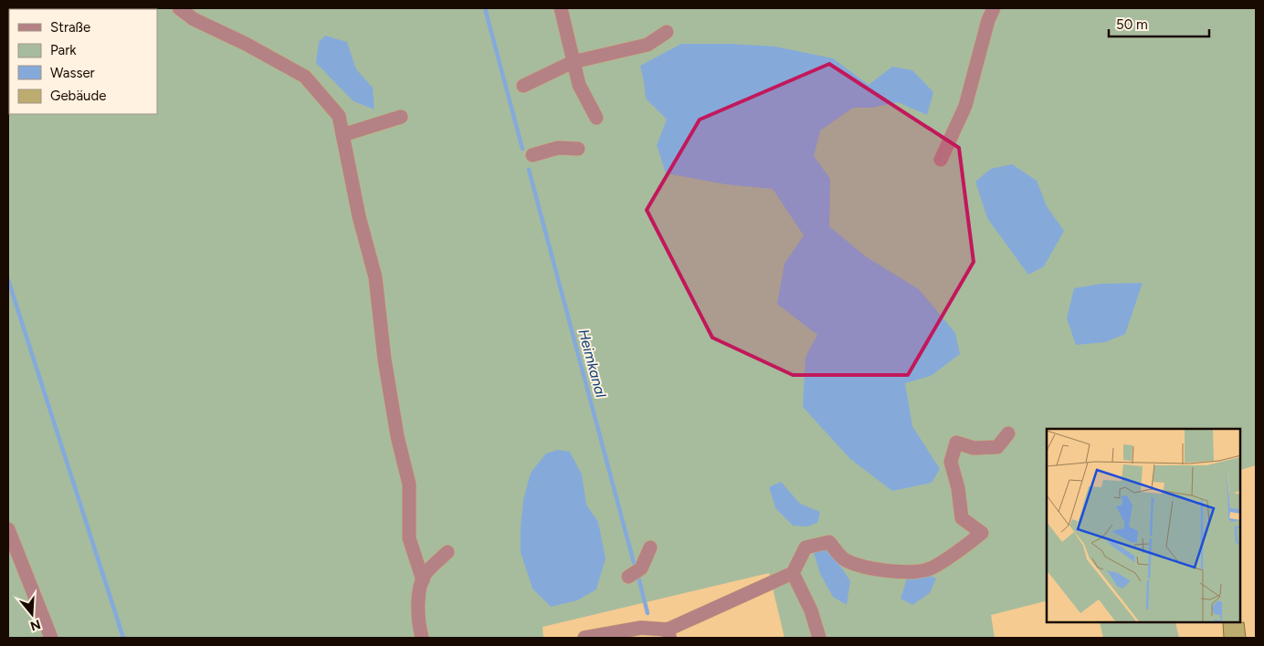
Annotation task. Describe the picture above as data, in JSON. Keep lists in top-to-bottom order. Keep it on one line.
{"water":["Heimkanal"],"legend":["Straße","Park","Wasser","Gebäude"],"scale_bar":"50 m","north":"bottom"}
